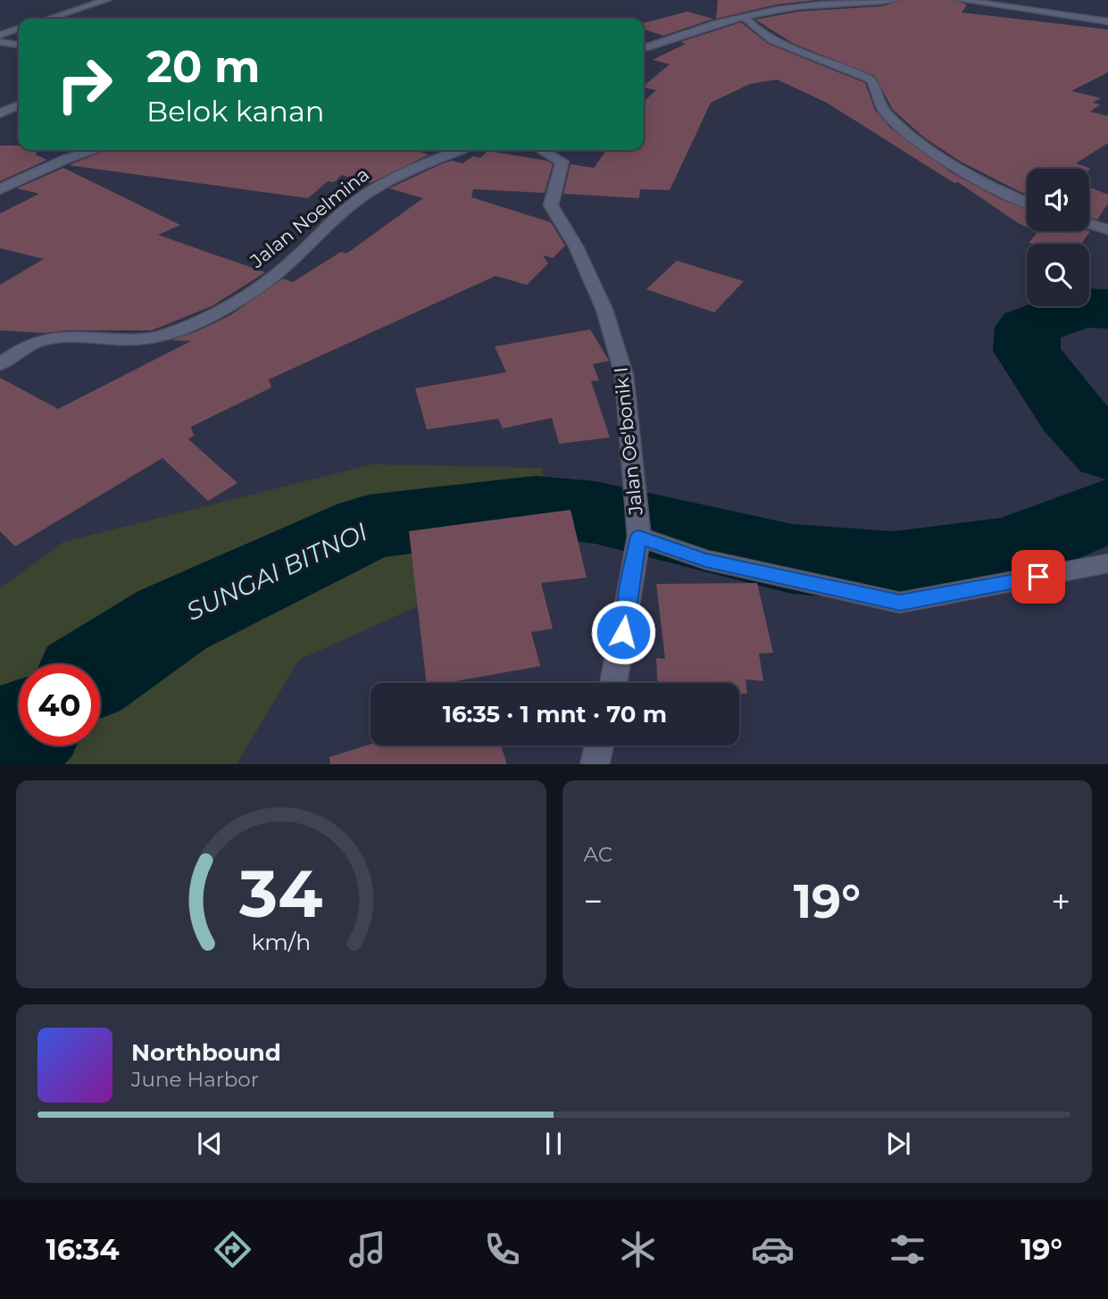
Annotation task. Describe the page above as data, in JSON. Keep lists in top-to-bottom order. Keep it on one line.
{"streets":{"street":["Jalan Noelmina","Jalan Oe'bonik I"]},"water":["SUNGAI BITNOI"],"page":{"turn":["20 m","Belok kanan"],"limit":"40","trip":"16:35 · 1 mnt · 70 m","tile":"AC","heat":["−","19°","+"],"song":["Northbound","June Harbor"],"tabs":["16:34","19°"],"gauge":["34","km/h"]}}
